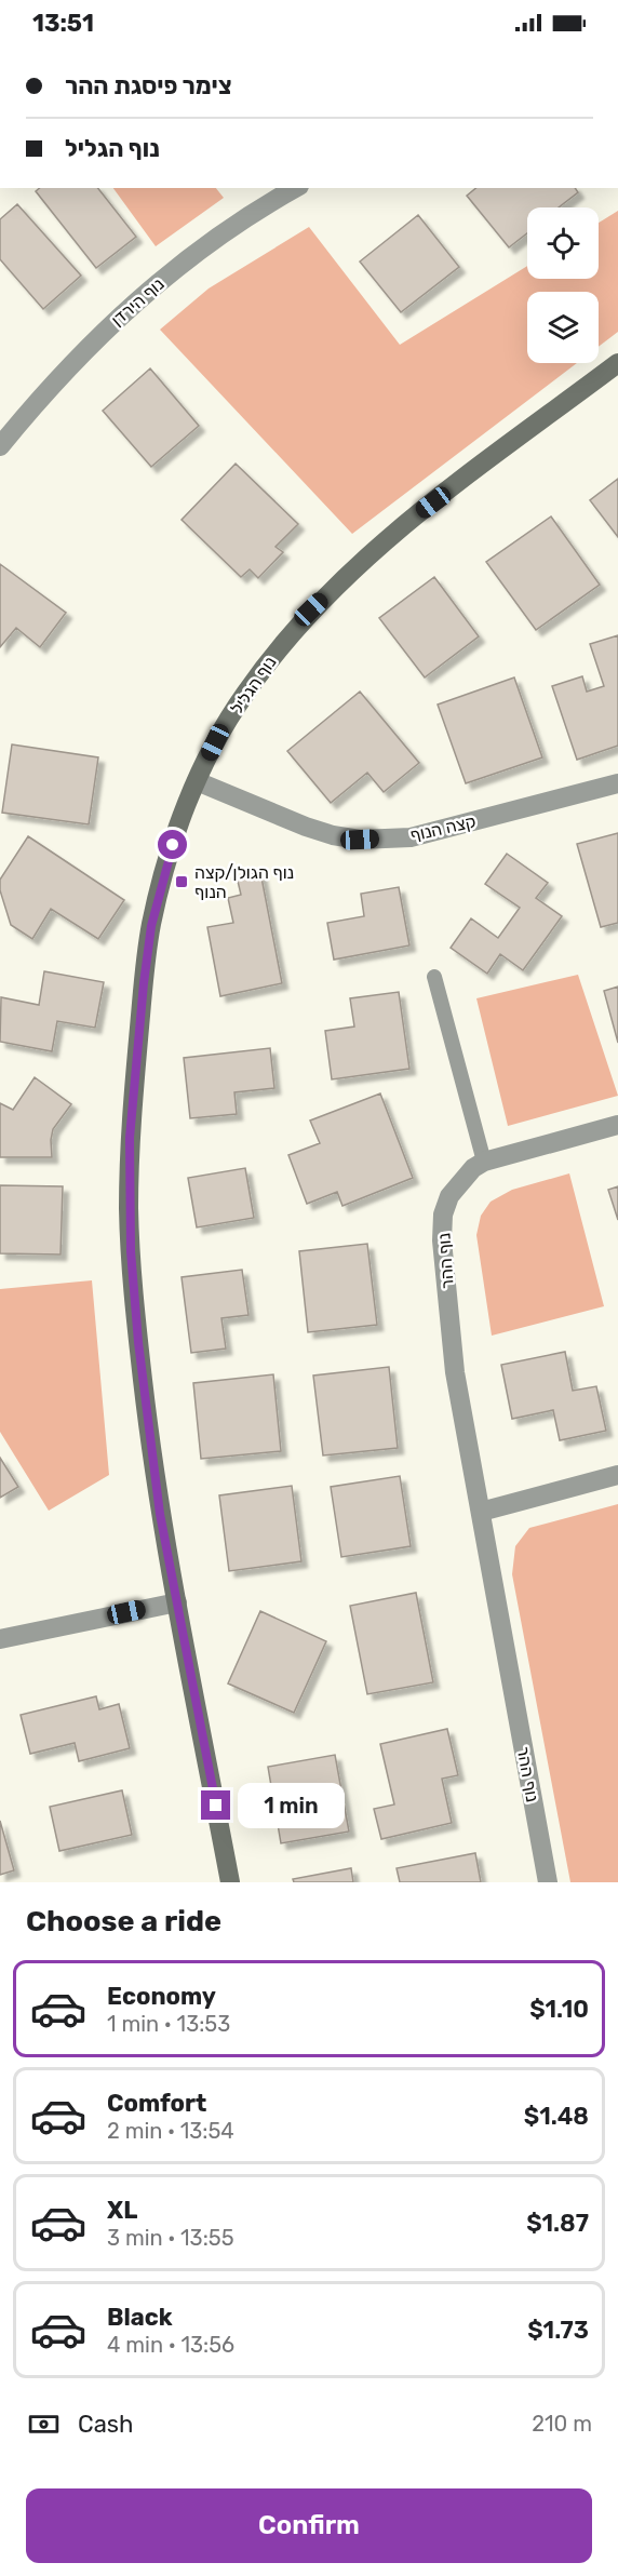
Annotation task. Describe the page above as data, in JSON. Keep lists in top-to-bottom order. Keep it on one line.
{"streets":{"street":["נוף הירדן","נוף הגליל","קצה הנוף","נוף ההר"]},"crossings":[["נוף הגליל","קצה הנוף"]],"places":{"transit":["נוף הגולן/קצה הנוף"]},"page":{"status":"13:51","banner":["צימר פיסגת ההר","נוף הגליל"],"bubble":"1 min","heading":"Choose a ride","list":[{"name":"Economy","note":"1 min · 13:53","value":"$1.10"},{"name":"Comfort","note":"2 min · 13:54","value":"$1.48"},{"name":"XL","note":"3 min · 13:55","value":"$1.87"},{"name":"Black","note":"4 min · 13:56","value":"$1.73"}],"pay":["Cash","210 m"],"buttons":"Confirm"}}
